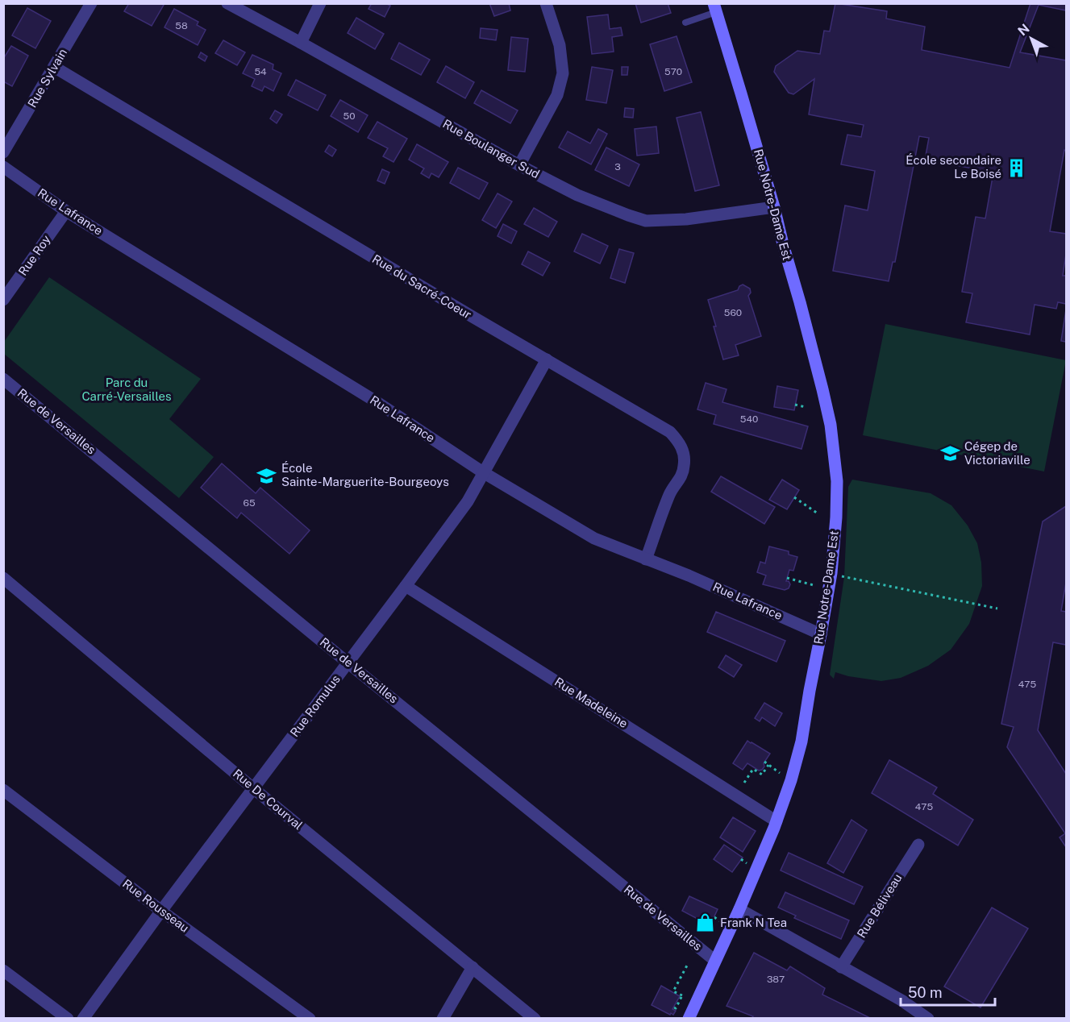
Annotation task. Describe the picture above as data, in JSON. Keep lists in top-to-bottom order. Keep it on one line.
{"streets":{"street":["Rue Sylvain","Rue Boulanger Sud","Rue Notre-Dame Est","Rue Lafrance","Rue Roy","Rue du Sacré-Coeur","Rue de Versailles","Rue Madeleine","Rue Romulus","Rue De Courval","Rue Rousseau","Rue Béliveau"]},"crossings":[["Rue Sylvain","Rue du Sacré-Coeur"],["Rue Boulanger Sud","Rue Notre-Dame Est"],["Rue Notre-Dame Est","Rue Lafrance"],["Rue Notre-Dame Est","Rue de Versailles"],["Rue Notre-Dame Est","Rue Madeleine"],["Rue Lafrance","Rue Roy"],["Rue Lafrance","Rue du Sacré-Coeur"],["Rue Lafrance","Rue Romulus"],["Rue du Sacré-Coeur","Rue Romulus"],["Rue de Versailles","Rue Romulus"],["Rue Madeleine","Rue Romulus"],["Rue Romulus","Rue De Courval"],["Rue Romulus","Rue Rousseau"]],"parks":["Parc du Carré-Versailles"],"places":{"building":["École secondaire Le Boisé"],"school or university":["Cégep de Victoriaville","École Sainte-Marguerite-Bourgeoys"],"shop":["Frank N Tea"]},"house_numbers":["58","54","570","50","3","560","540","65","475","475","387"],"scale_bar":"50 m","north":"top left"}
